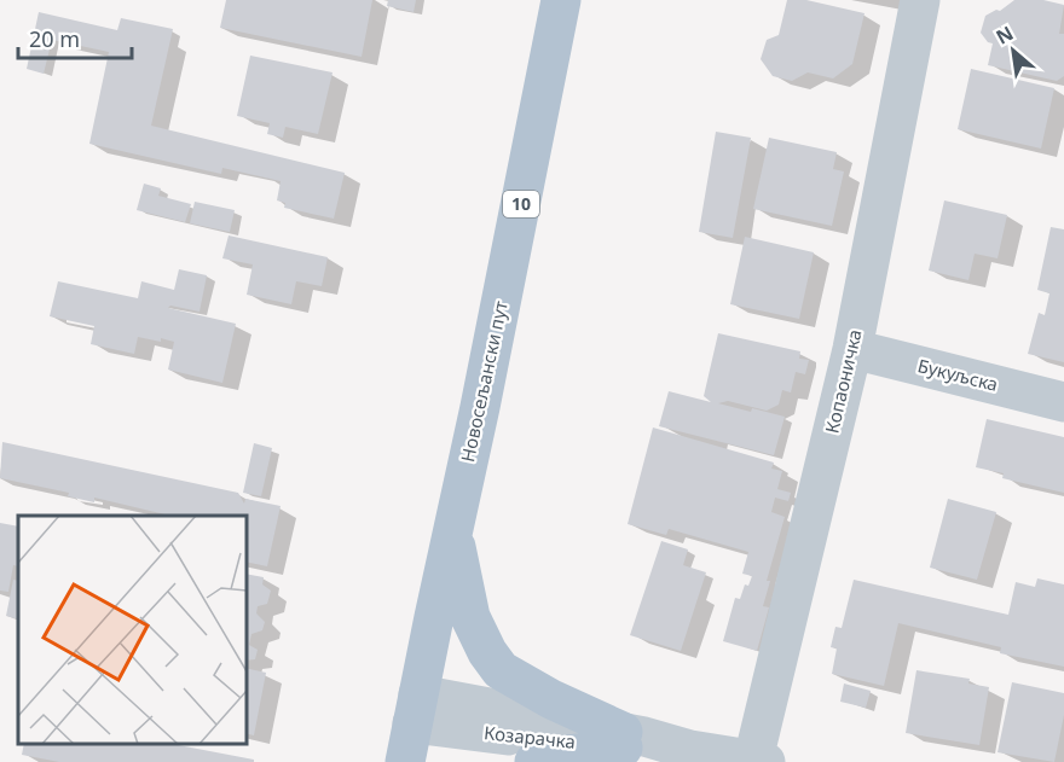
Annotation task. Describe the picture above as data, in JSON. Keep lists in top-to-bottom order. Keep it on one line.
{"streets":{"main road":["10","Новосељански пут"],"street":["Букуљска","Копаоничка","Козарачка"]},"crossings":[["Букуљска","Копаоничка"],["Новосељански пут","Козарачка"],["Копаоничка","Козарачка"]],"scale_bar":"20 m","north":"top left"}
